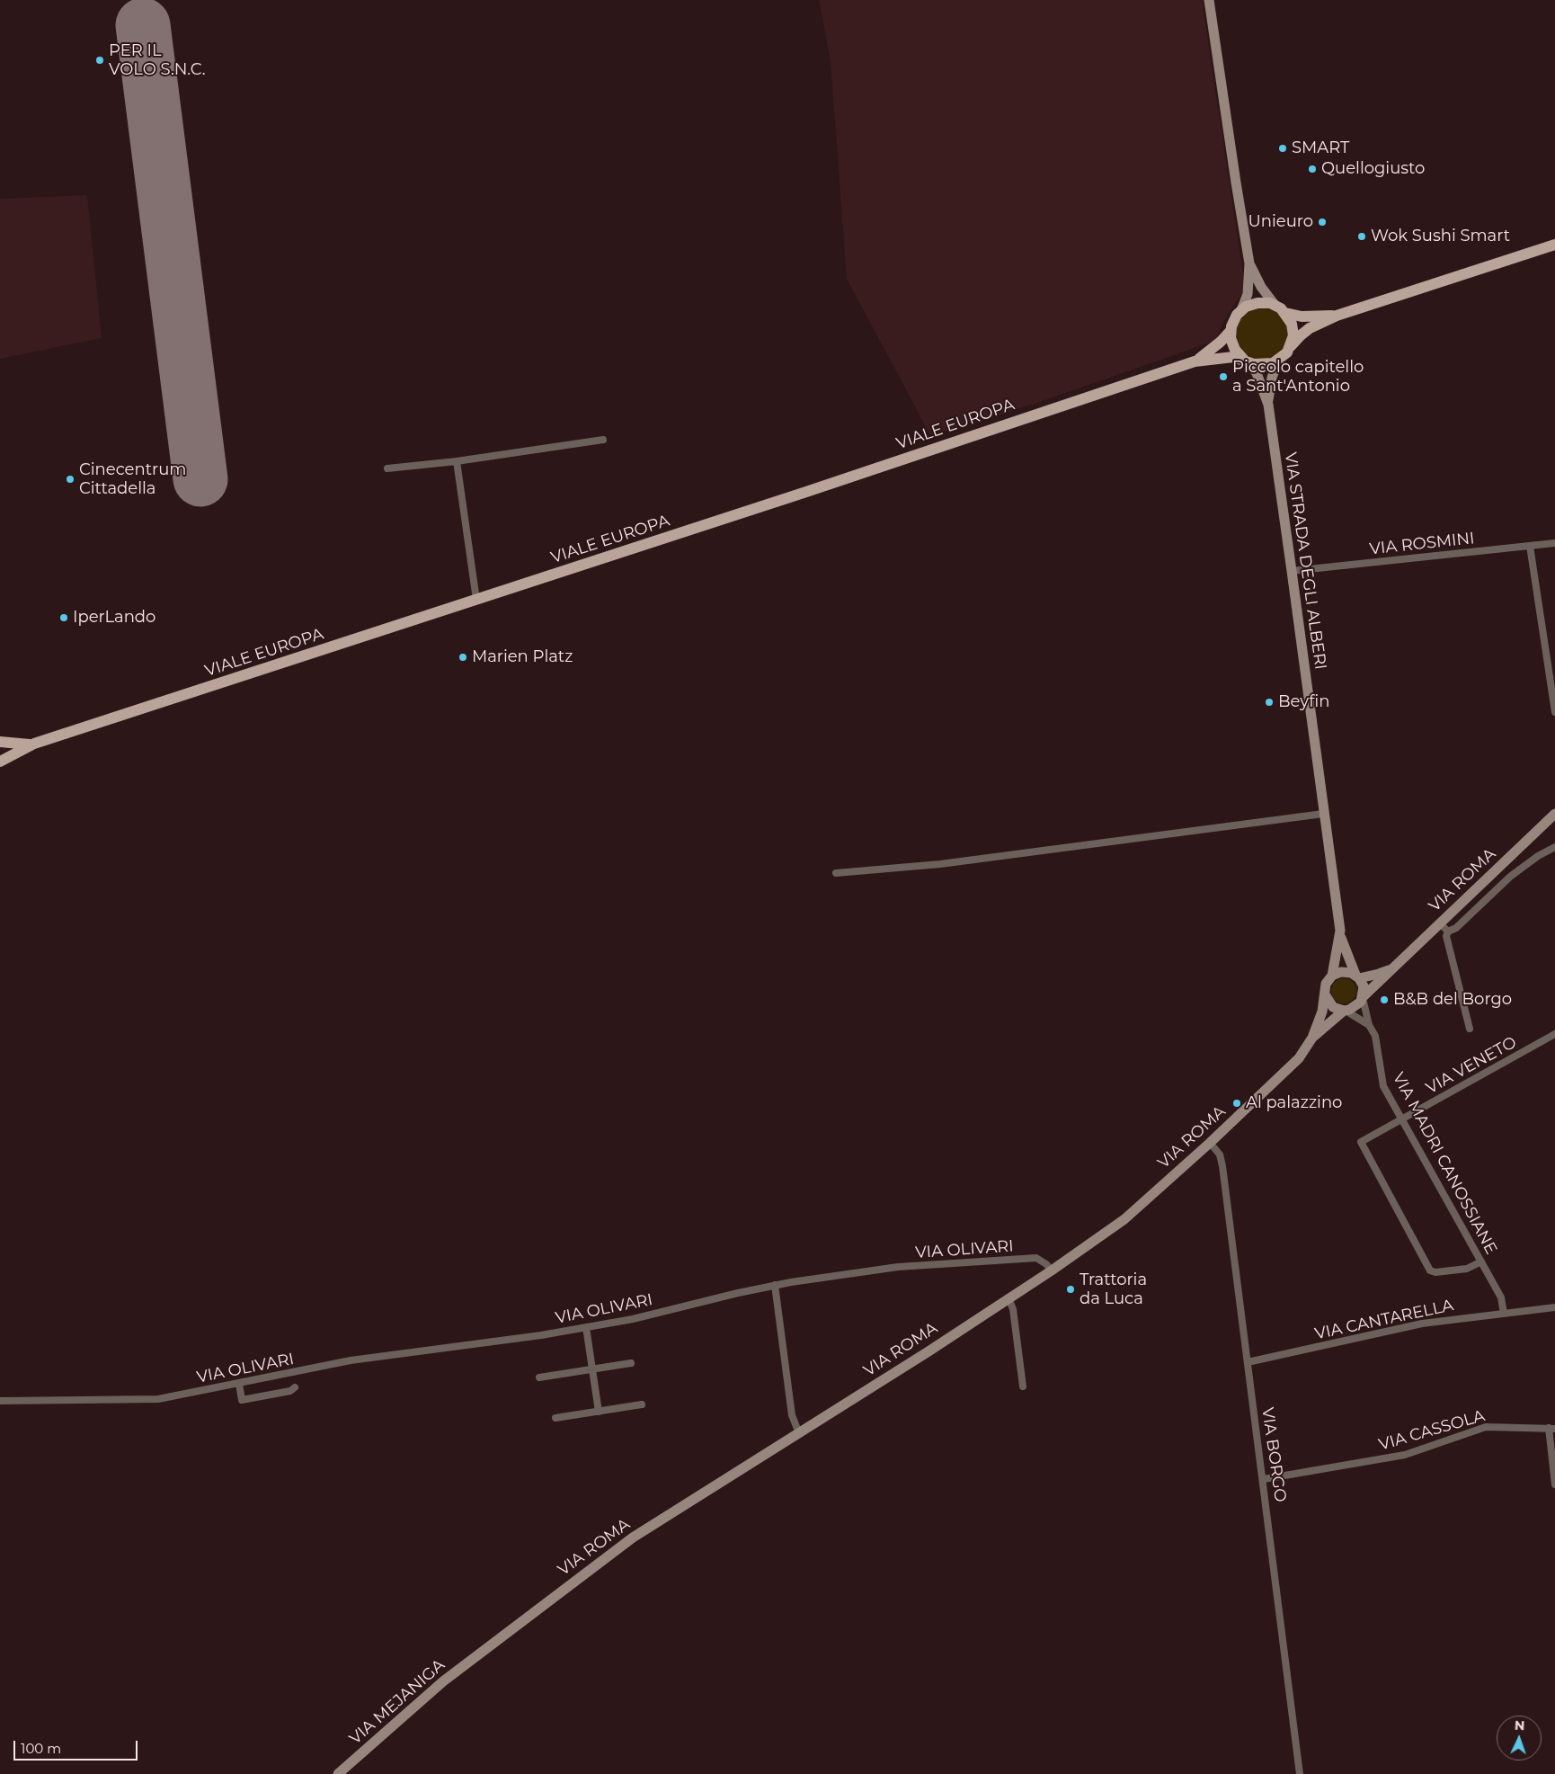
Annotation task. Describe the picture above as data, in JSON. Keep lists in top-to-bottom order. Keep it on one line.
{"streets":{"main road":["VIALE EUROPA","VIA STRADA DEGLI ALBERI","VIA ROMA","VIA MEJANIGA"],"street":["VIA ROSMINI","VIA VENETO","VIA MADRI CANOSSIANE","VIA OLIVARI","VIA CANTARELLA","VIA CASSOLA","VIA BORGO"]},"crossings":[["VIALE EUROPA","VIA STRADA DEGLI ALBERI"],["VIA ROSMINI","VIA STRADA DEGLI ALBERI"],["VIA STRADA DEGLI ALBERI","VIA ROMA"],["VIA STRADA DEGLI ALBERI","VIA MADRI CANOSSIANE"],["VIA ROMA","VIA MADRI CANOSSIANE"],["VIA ROMA","VIA OLIVARI"],["VIA ROMA","VIA BORGO"],["VIA ROMA","VIA MEJANIGA"],["VIA VENETO","VIA MADRI CANOSSIANE"],["VIA MADRI CANOSSIANE","VIA CANTARELLA"],["VIA CANTARELLA","VIA BORGO"],["VIA CASSOLA","VIA BORGO"]],"places":["PER IL VOLO S.N.C.","SMART","Quellogiusto","Unieuro","Wok Sushi Smart","Piccolo capitello a Sant'Antonio","Cinecentrum Cittadella","IperLando","Marien Platz","Beyfin","B&B del Borgo","Al palazzino","Trattoria da Luca"],"scale_bar":"100 m","north":"top"}
